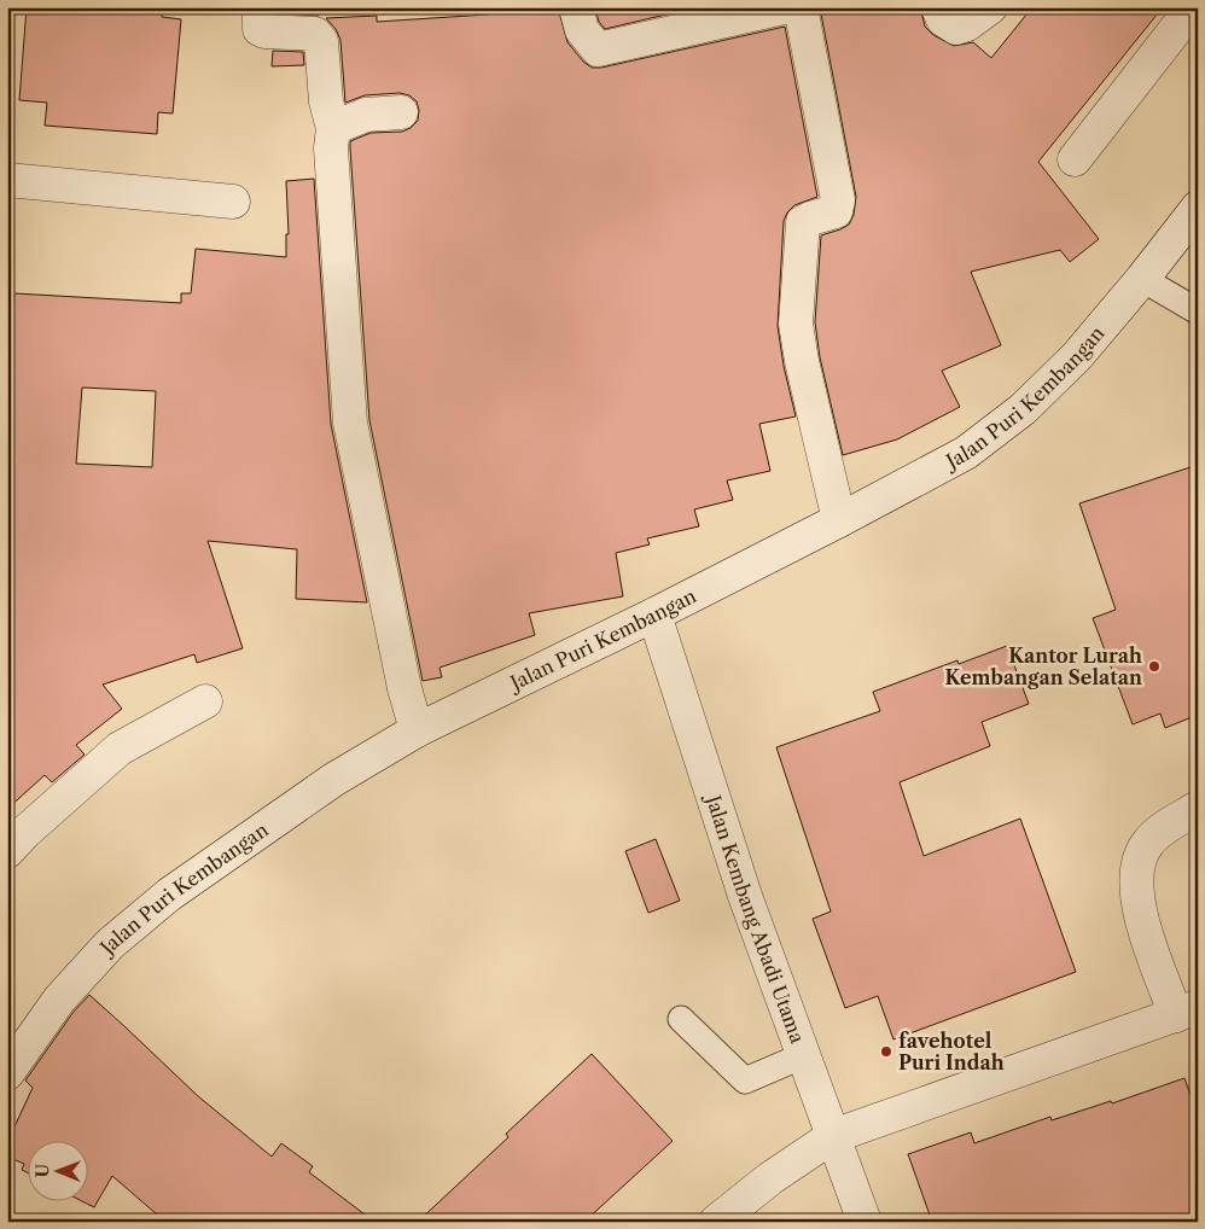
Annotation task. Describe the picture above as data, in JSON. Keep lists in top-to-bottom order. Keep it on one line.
{"streets":{"street":["Jalan Puri Kembangan","Jalan Kembang Abadi Utama"]},"crossings":[["Jalan Puri Kembangan","Jalan Kembang Abadi Utama"]],"places":["Kantor Lurah Kembangan Selatan","favehotel Puri Indah"],"north":"left"}
